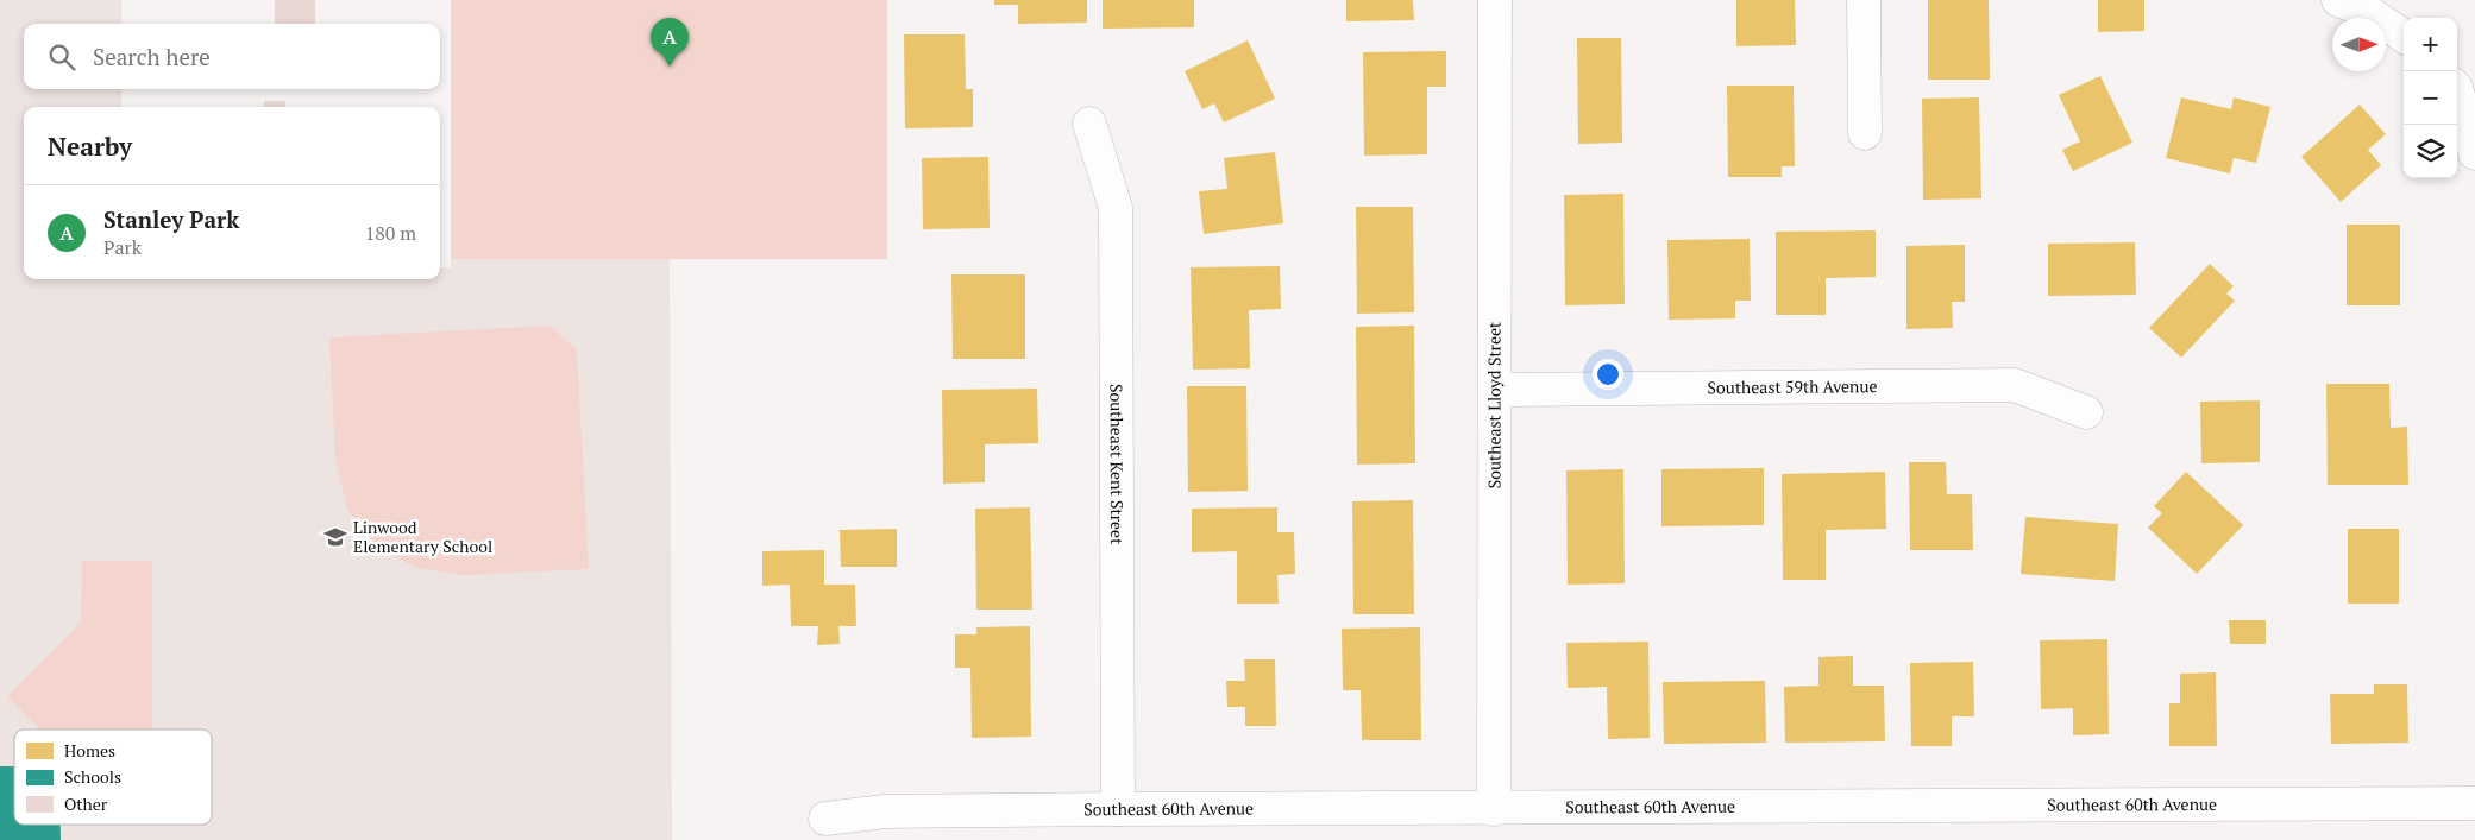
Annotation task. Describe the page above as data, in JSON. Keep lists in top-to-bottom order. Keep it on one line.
{"streets":{"street":["Southeast 59th Avenue","Southeast Lloyd Street","Southeast Kent Street","Southeast 60th Avenue"]},"crossings":[["Southeast 59th Avenue","Southeast Lloyd Street"],["Southeast Lloyd Street","Southeast 60th Avenue"],["Southeast Kent Street","Southeast 60th Avenue"]],"places":{"school or university":["Linwood Elementary School"]},"legend":["Homes","Schools","Other"],"north":"right","page":{"map_buttons":["+","−"],"pins":"A","search":"Search here","heading":"Nearby","list":[{"mark":"A","name":"Stanley Park","note":"Park","value":"180 m"}]}}
